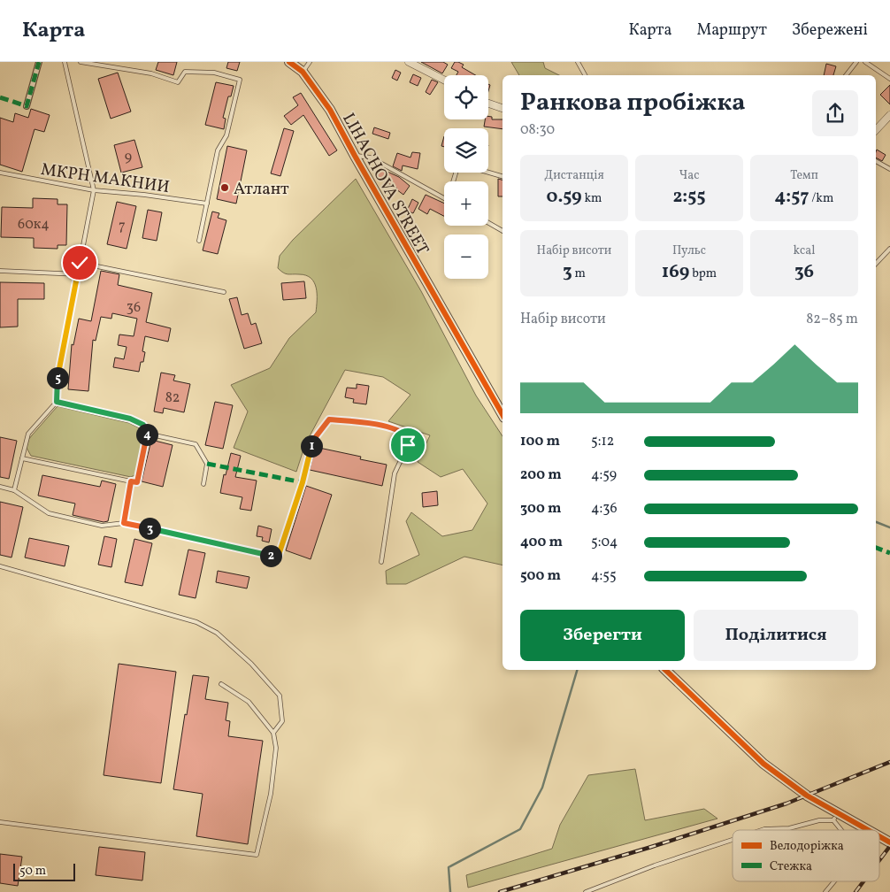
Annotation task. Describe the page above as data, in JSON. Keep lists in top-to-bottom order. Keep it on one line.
{"streets":{"street":["LIHACHOVA STREET"],"lane":["МКРН МАКНИИ"]},"places":["Атлант"],"house_numbers":["9","60к4","7","36","82"],"legend":["Велодоріжка","Стежка"],"scale_bar":"50 m","page":{"header":"Карта","nav":["Карта","Маршрут","Збережені"],"map_buttons":["+","−"],"heading":["Ранкова пробіжка","08:30"],"stats":[["Дистанція","0.59 km"],["Час","2:55"],["Темп","4:57 /km"],["Набір висоти","3 m"],["Пульс","169 bpm"],["kcal","36"]],"chart":["Набір висоти","82–85 m"],"pins":["5","4","1","3","2"],"list":[{"name":"100 m","note":"5:12"},{"name":"200 m","note":"4:59"},{"name":"300 m","note":"4:36"},{"name":"400 m","note":"5:04"},{"name":"500 m","note":"4:55"}],"buttons":["Зберегти","Поділитися"],"scale":"50 m"}}
